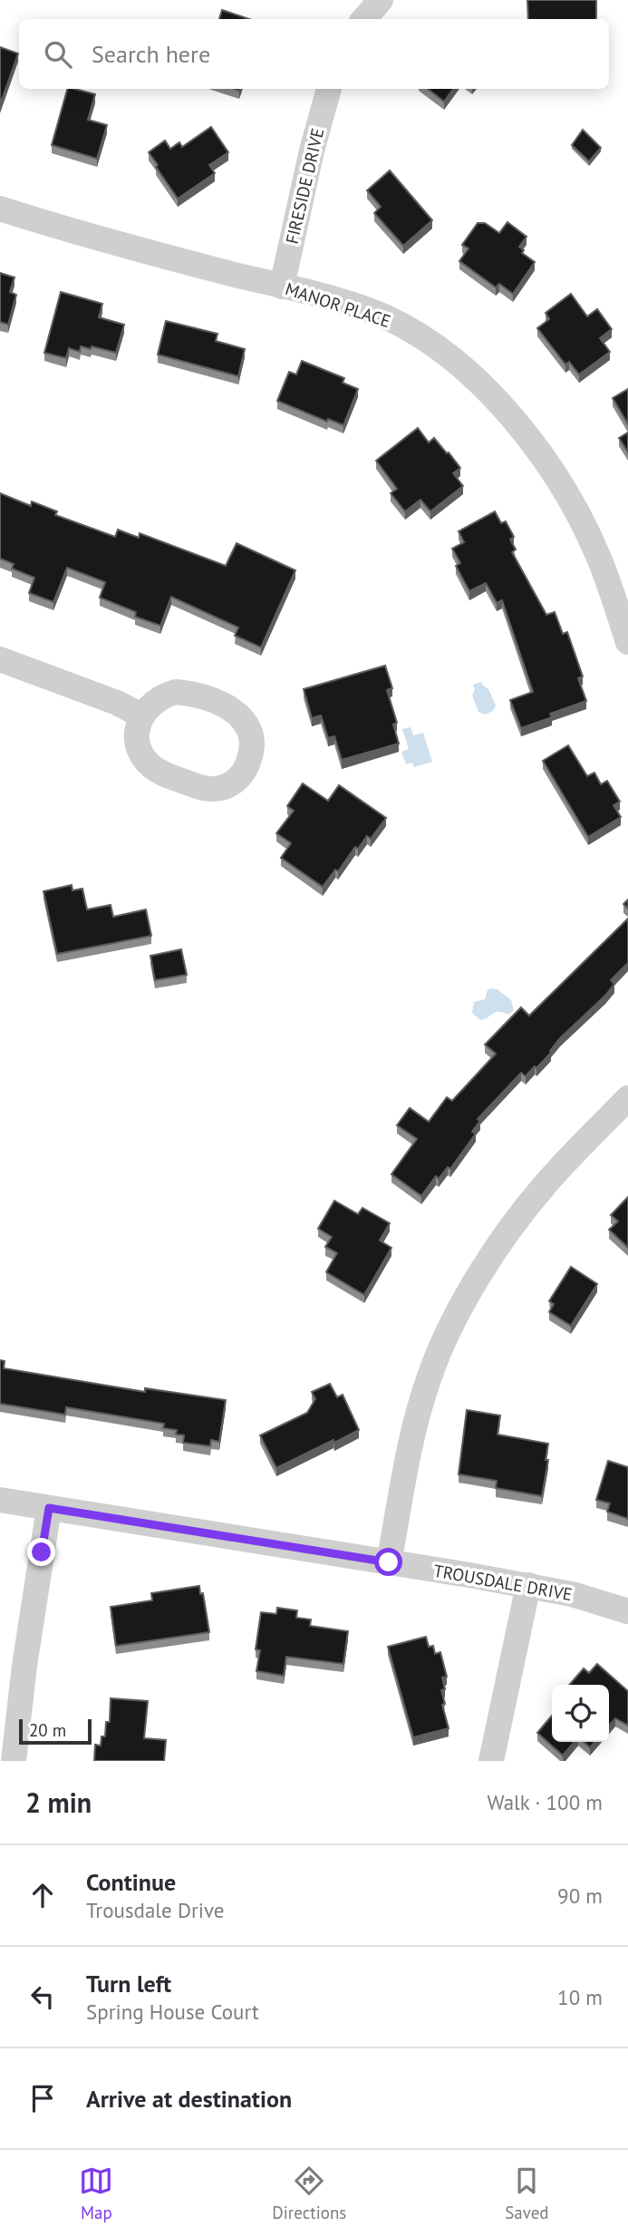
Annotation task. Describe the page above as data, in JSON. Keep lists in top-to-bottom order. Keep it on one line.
{"streets":{"street":["FIRESIDE DRIVE","MANOR PLACE","TROUSDALE DRIVE"]},"crossings":[["FIRESIDE DRIVE","MANOR PLACE"]],"scale_bar":"20 m","page":{"search":"Search here","scale":"20 m","heading":["2 min","Walk · 100 m"],"list":[["Continue","Trousdale Drive","90 m"],["Turn left","Spring House Court","10 m"],"Arrive at destination"],"nav":["Map","Directions","Saved"]}}
